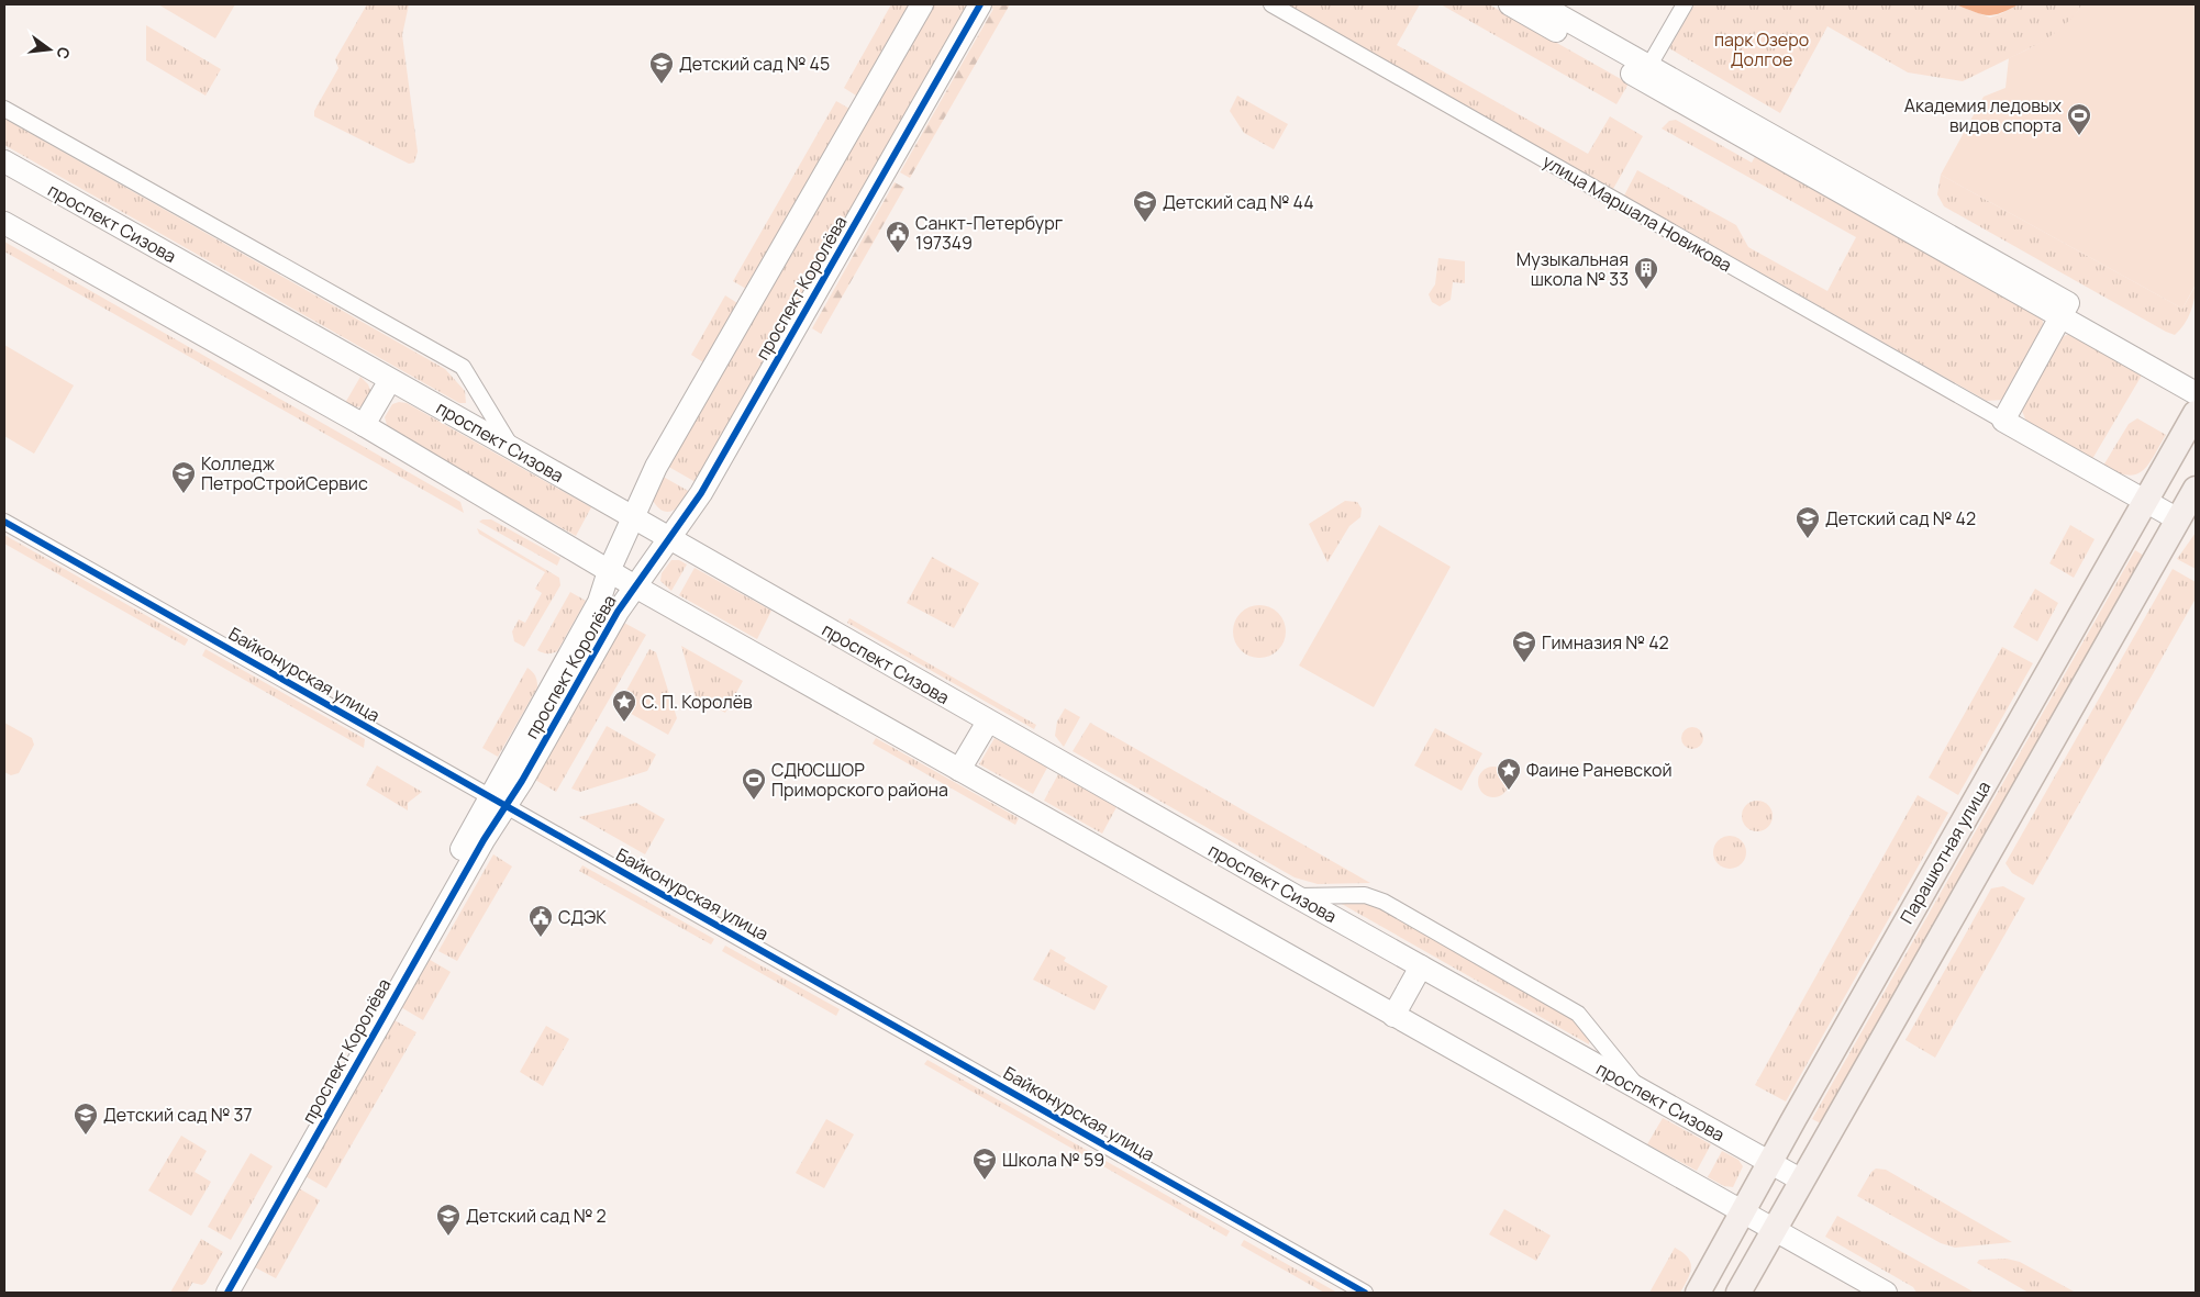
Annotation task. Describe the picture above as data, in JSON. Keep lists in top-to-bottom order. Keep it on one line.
{"streets":{"main road":["улица Маршала Новикова","проспект Сизова","проспект Королёва","Парашютная улица"],"street":["Байконурская улица"]},"crossings":[["улица Маршала Новикова","Парашютная улица"],["проспект Сизова","проспект Королёва"],["проспект Сизова","Парашютная улица"],["проспект Королёва","Байконурская улица"]],"parks":["парк Озеро Долгое"],"places":{"school or university":["Детский сад № 45","Детский сад № 44","Колледж ПетроСтройСервис","Детский сад № 42","Гимназия № 42","Детский сад № 37","Школа № 59","Детский сад № 2"],"sports":["Академия ледовых видов спорта","СДЮСШОР Приморского района"],"public building":["Санкт-Петербург 197349","СДЭК"],"building":["Музыкальная школа № 33"],"place":["С. П. Королёв","Фаине Раневской"]},"north":"right"}
